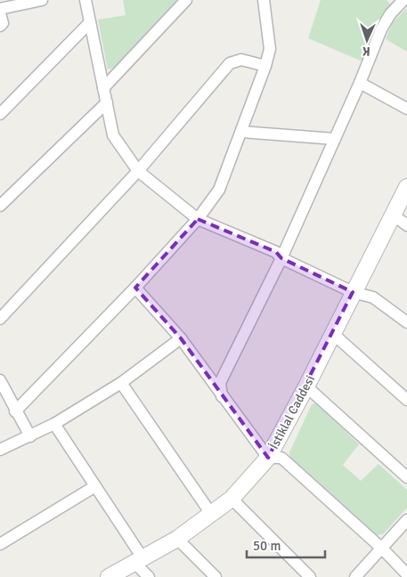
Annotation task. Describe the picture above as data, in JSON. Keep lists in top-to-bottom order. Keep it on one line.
{"streets":{"street":["İstiklal Caddesi"]},"scale_bar":"50 m","north":"bottom"}
